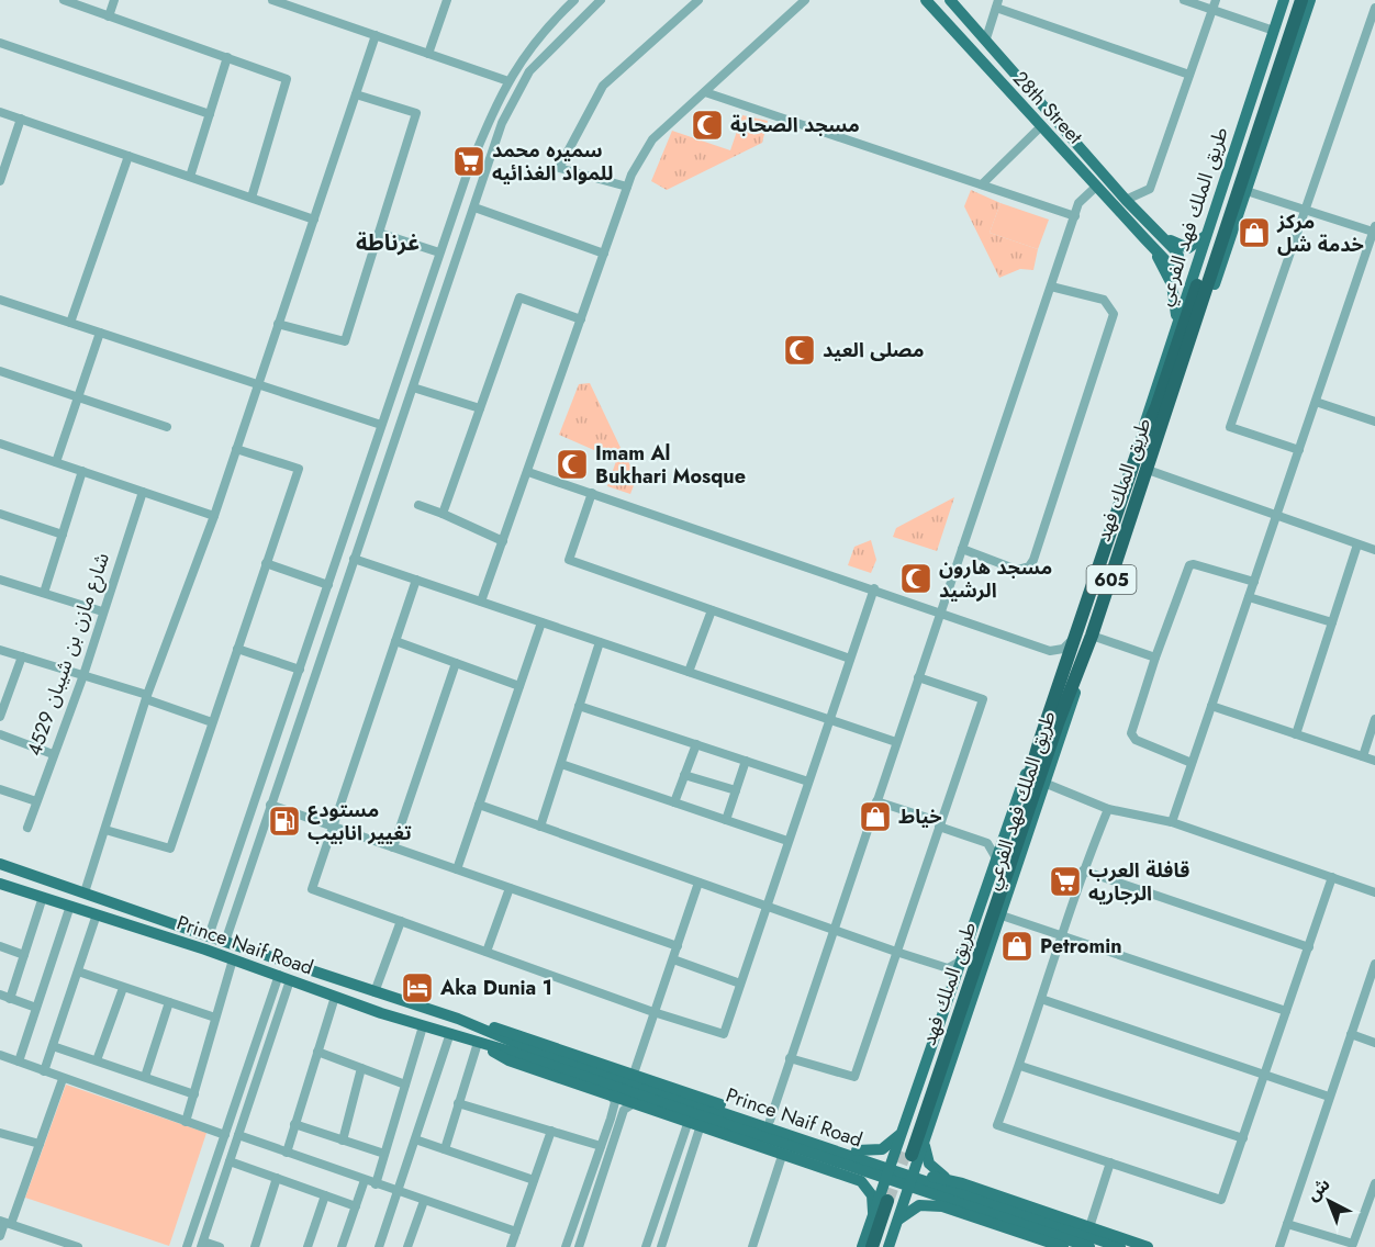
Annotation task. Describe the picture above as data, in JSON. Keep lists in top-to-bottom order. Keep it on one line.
{"streets":{"highway":["طريق الملك فهد","605"],"main road":["28th Street","طريق الملك فهد الفرعي","Prince Naif Road"],"street":["شارع مازن بن شيبان 4529"]},"crossings":[["طريق الملك فهد الفرعي","طريق الملك فهد"],["طريق الملك فهد الفرعي","Prince Naif Road"]],"districts":["غرناطة"],"places":{"mosque":["مسجد الصحابة","مصلى العيد","Imam Al Bukhari Mosque","مسجد هارون الرشيد"],"supermarket":["سميره محمد للمواد الغذائيه","قافلة العرب الرجاريه"],"shop":["مركز خدمة شل","خياط","Petromin"],"fuel station":["مستودع تغيير انابيب"],"hotel":["Aka Dunia 1"]},"north":"top left"}
